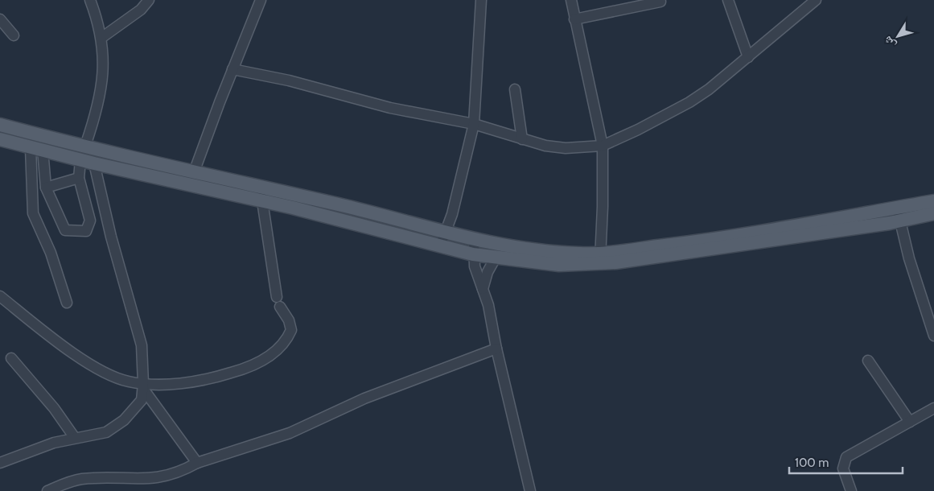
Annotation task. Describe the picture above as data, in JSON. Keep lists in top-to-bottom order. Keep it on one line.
{"scale_bar":"100 m","north":"bottom left"}
